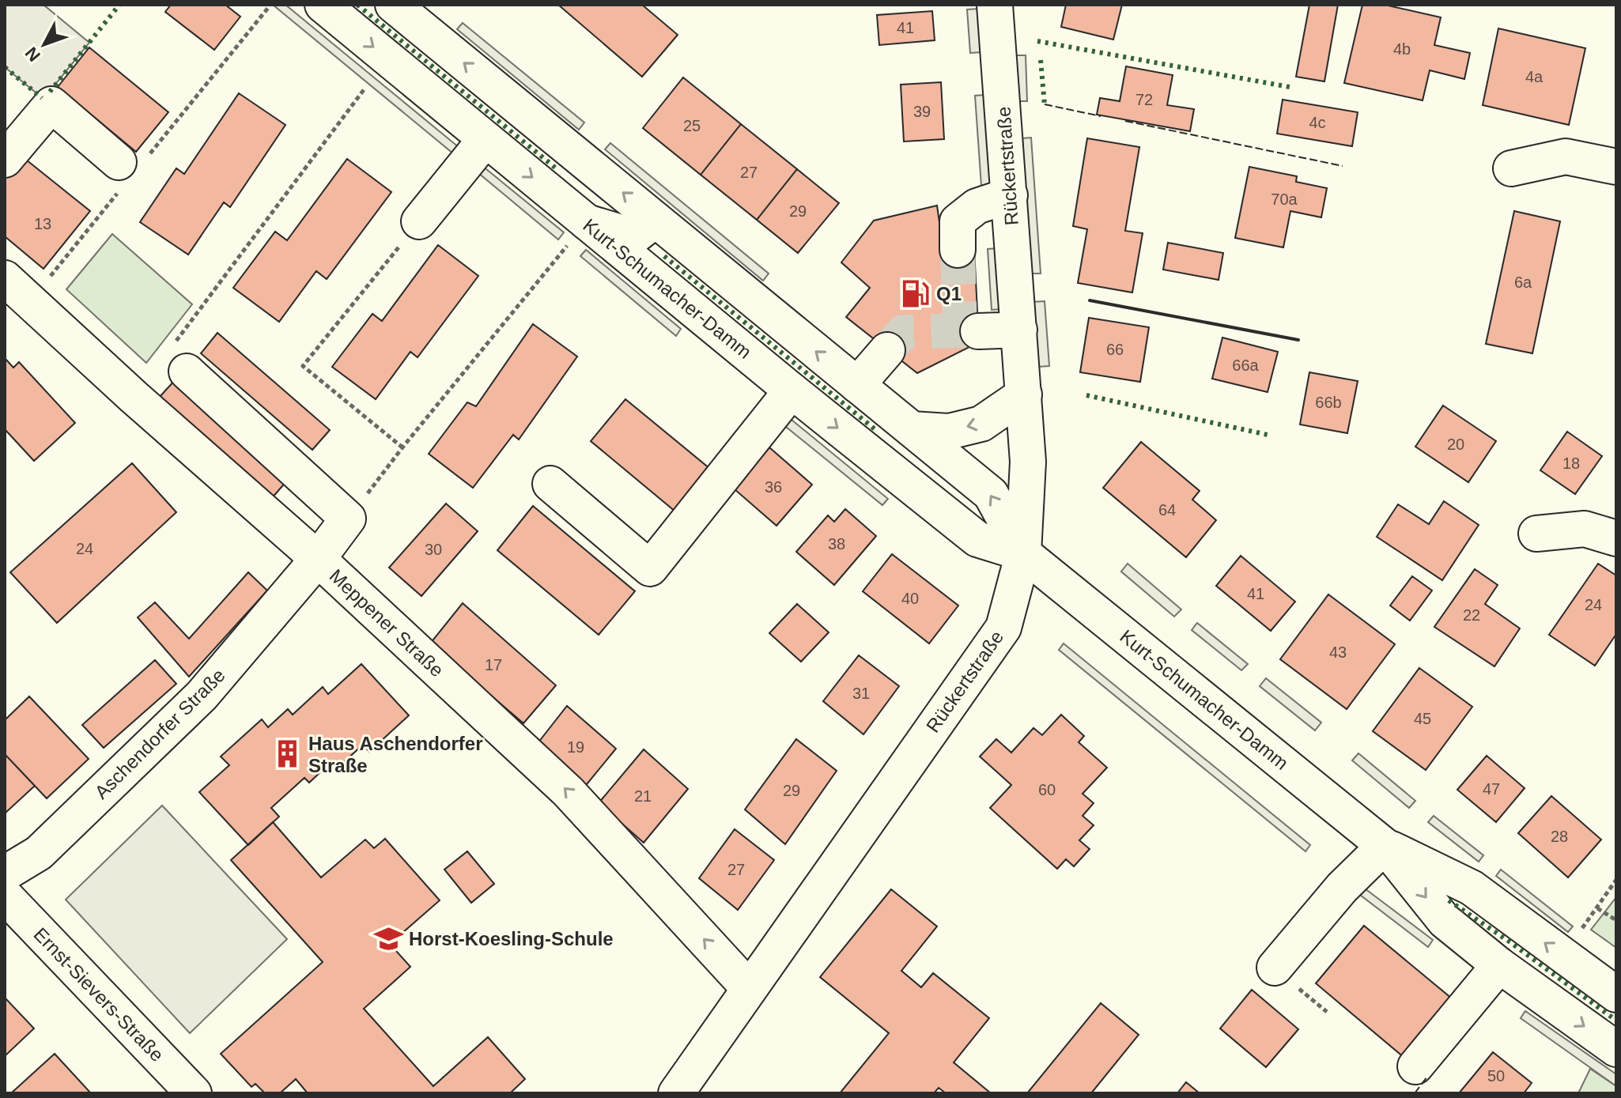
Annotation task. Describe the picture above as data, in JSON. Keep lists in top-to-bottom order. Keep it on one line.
{"streets":{"street":["Rückertstraße","Kurt-Schumacher-Damm","Meppener Straße","Aschendorfer Straße","Ernst-Sievers-Straße"]},"crossings":[["Rückertstraße","Kurt-Schumacher-Damm"],["Rückertstraße","Meppener Straße"],["Meppener Straße","Aschendorfer Straße"]],"one_way":["Meppener Straße"],"places":{"fuel station":["Q1"],"building":["Haus Aschendorfer Straße"],"school or university":["Horst-Koesling-Schule"]},"house_numbers":["41","4b","4a","72","39","4c","25","27","70a","29","13","6a","66","66a","66b","20","18","36","64","38","24","30","41","40","24","22","43","17","31","45","19","47","60","29","21","28","27","50"],"north":"bottom left"}
